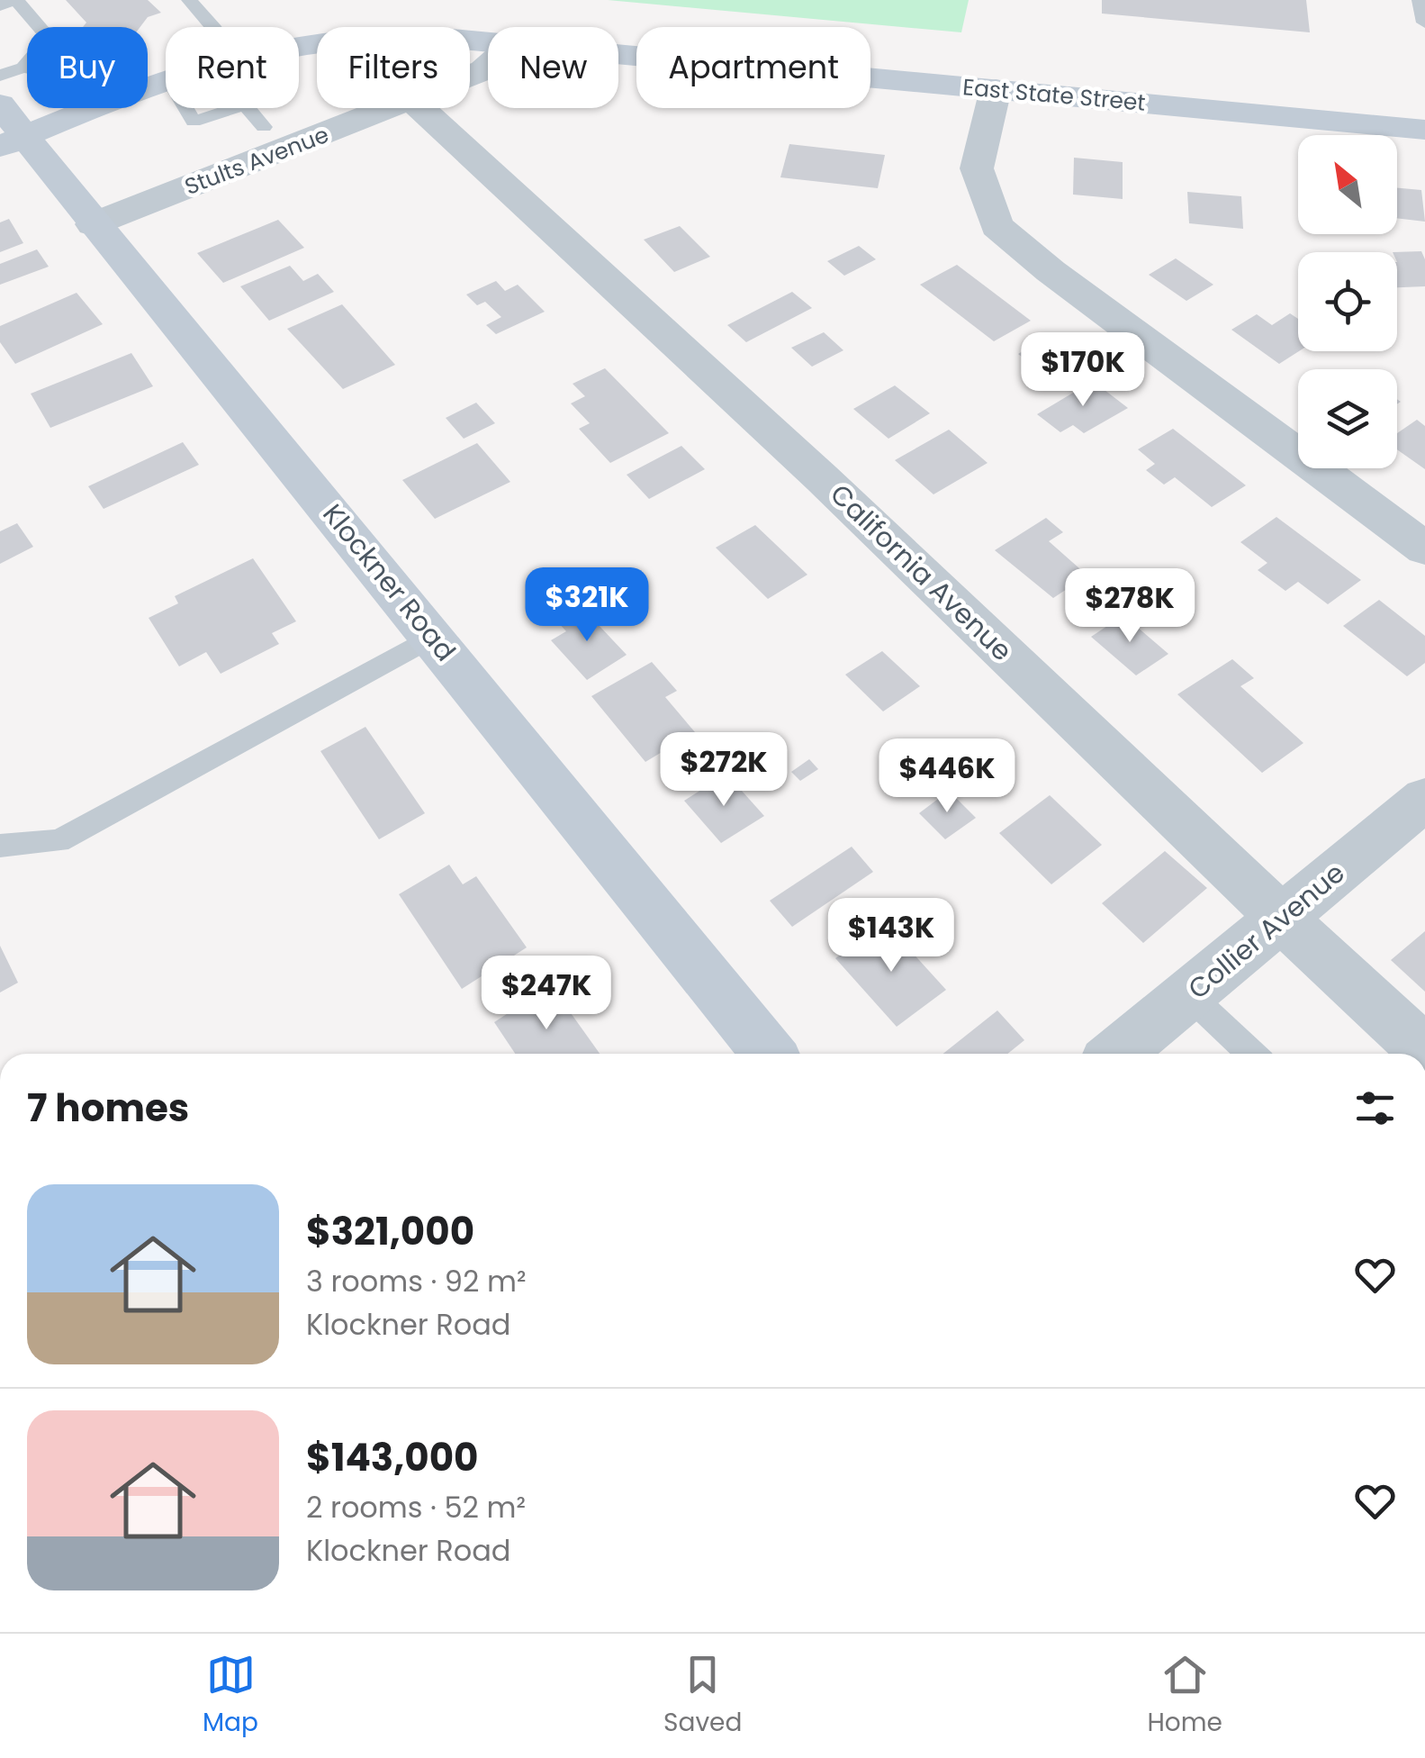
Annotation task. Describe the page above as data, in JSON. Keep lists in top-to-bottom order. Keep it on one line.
{"streets":{"street":["East State Street","Stults Avenue","California Avenue","Klockner Road","Collier Avenue"]},"crossings":[["East State Street","Klockner Road"],["Stults Avenue","Klockner Road"],["California Avenue","Collier Avenue"]],"north":"top left","page":{"chip":["Buy","Rent","Filters","New","Apartment"],"price":["$170K","$321K","$278K","$272K","$446K","$143K","$247K"],"heading":"7 homes","list":[{"name":"$321,000","note":"3 rooms · 92 m² · Klockner Road"},{"name":"$143,000","note":"2 rooms · 52 m² · Klockner Road"}],"tabs":["Map","Saved","Home"]}}
